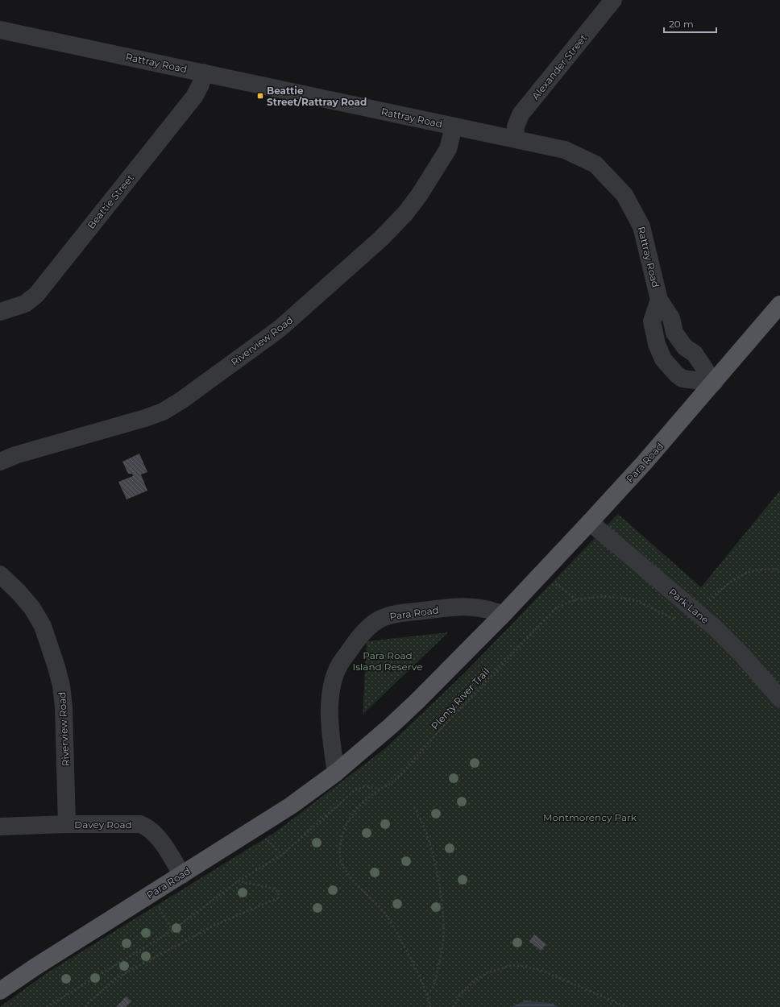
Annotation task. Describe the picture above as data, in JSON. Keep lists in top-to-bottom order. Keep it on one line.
{"streets":{"main road":["Para Road"],"street":["Rattray Road","Alexander Street","Beattie Street","Riverview Road","Park Lane","Davey Road"],"path":["Plenty River Trail"]},"crossings":[["Rattray Road","Alexander Street"],["Rattray Road","Beattie Street"],["Rattray Road","Riverview Road"],["Rattray Road","Para Road"],["Riverview Road","Davey Road"],["Para Road","Park Lane"],["Para Road","Davey Road"]],"parks":["Para Road Island Reserve","Montmorency Park"],"places":{"transit":["Beattie Street/Rattray Road"]},"scale_bar":"20 m"}
